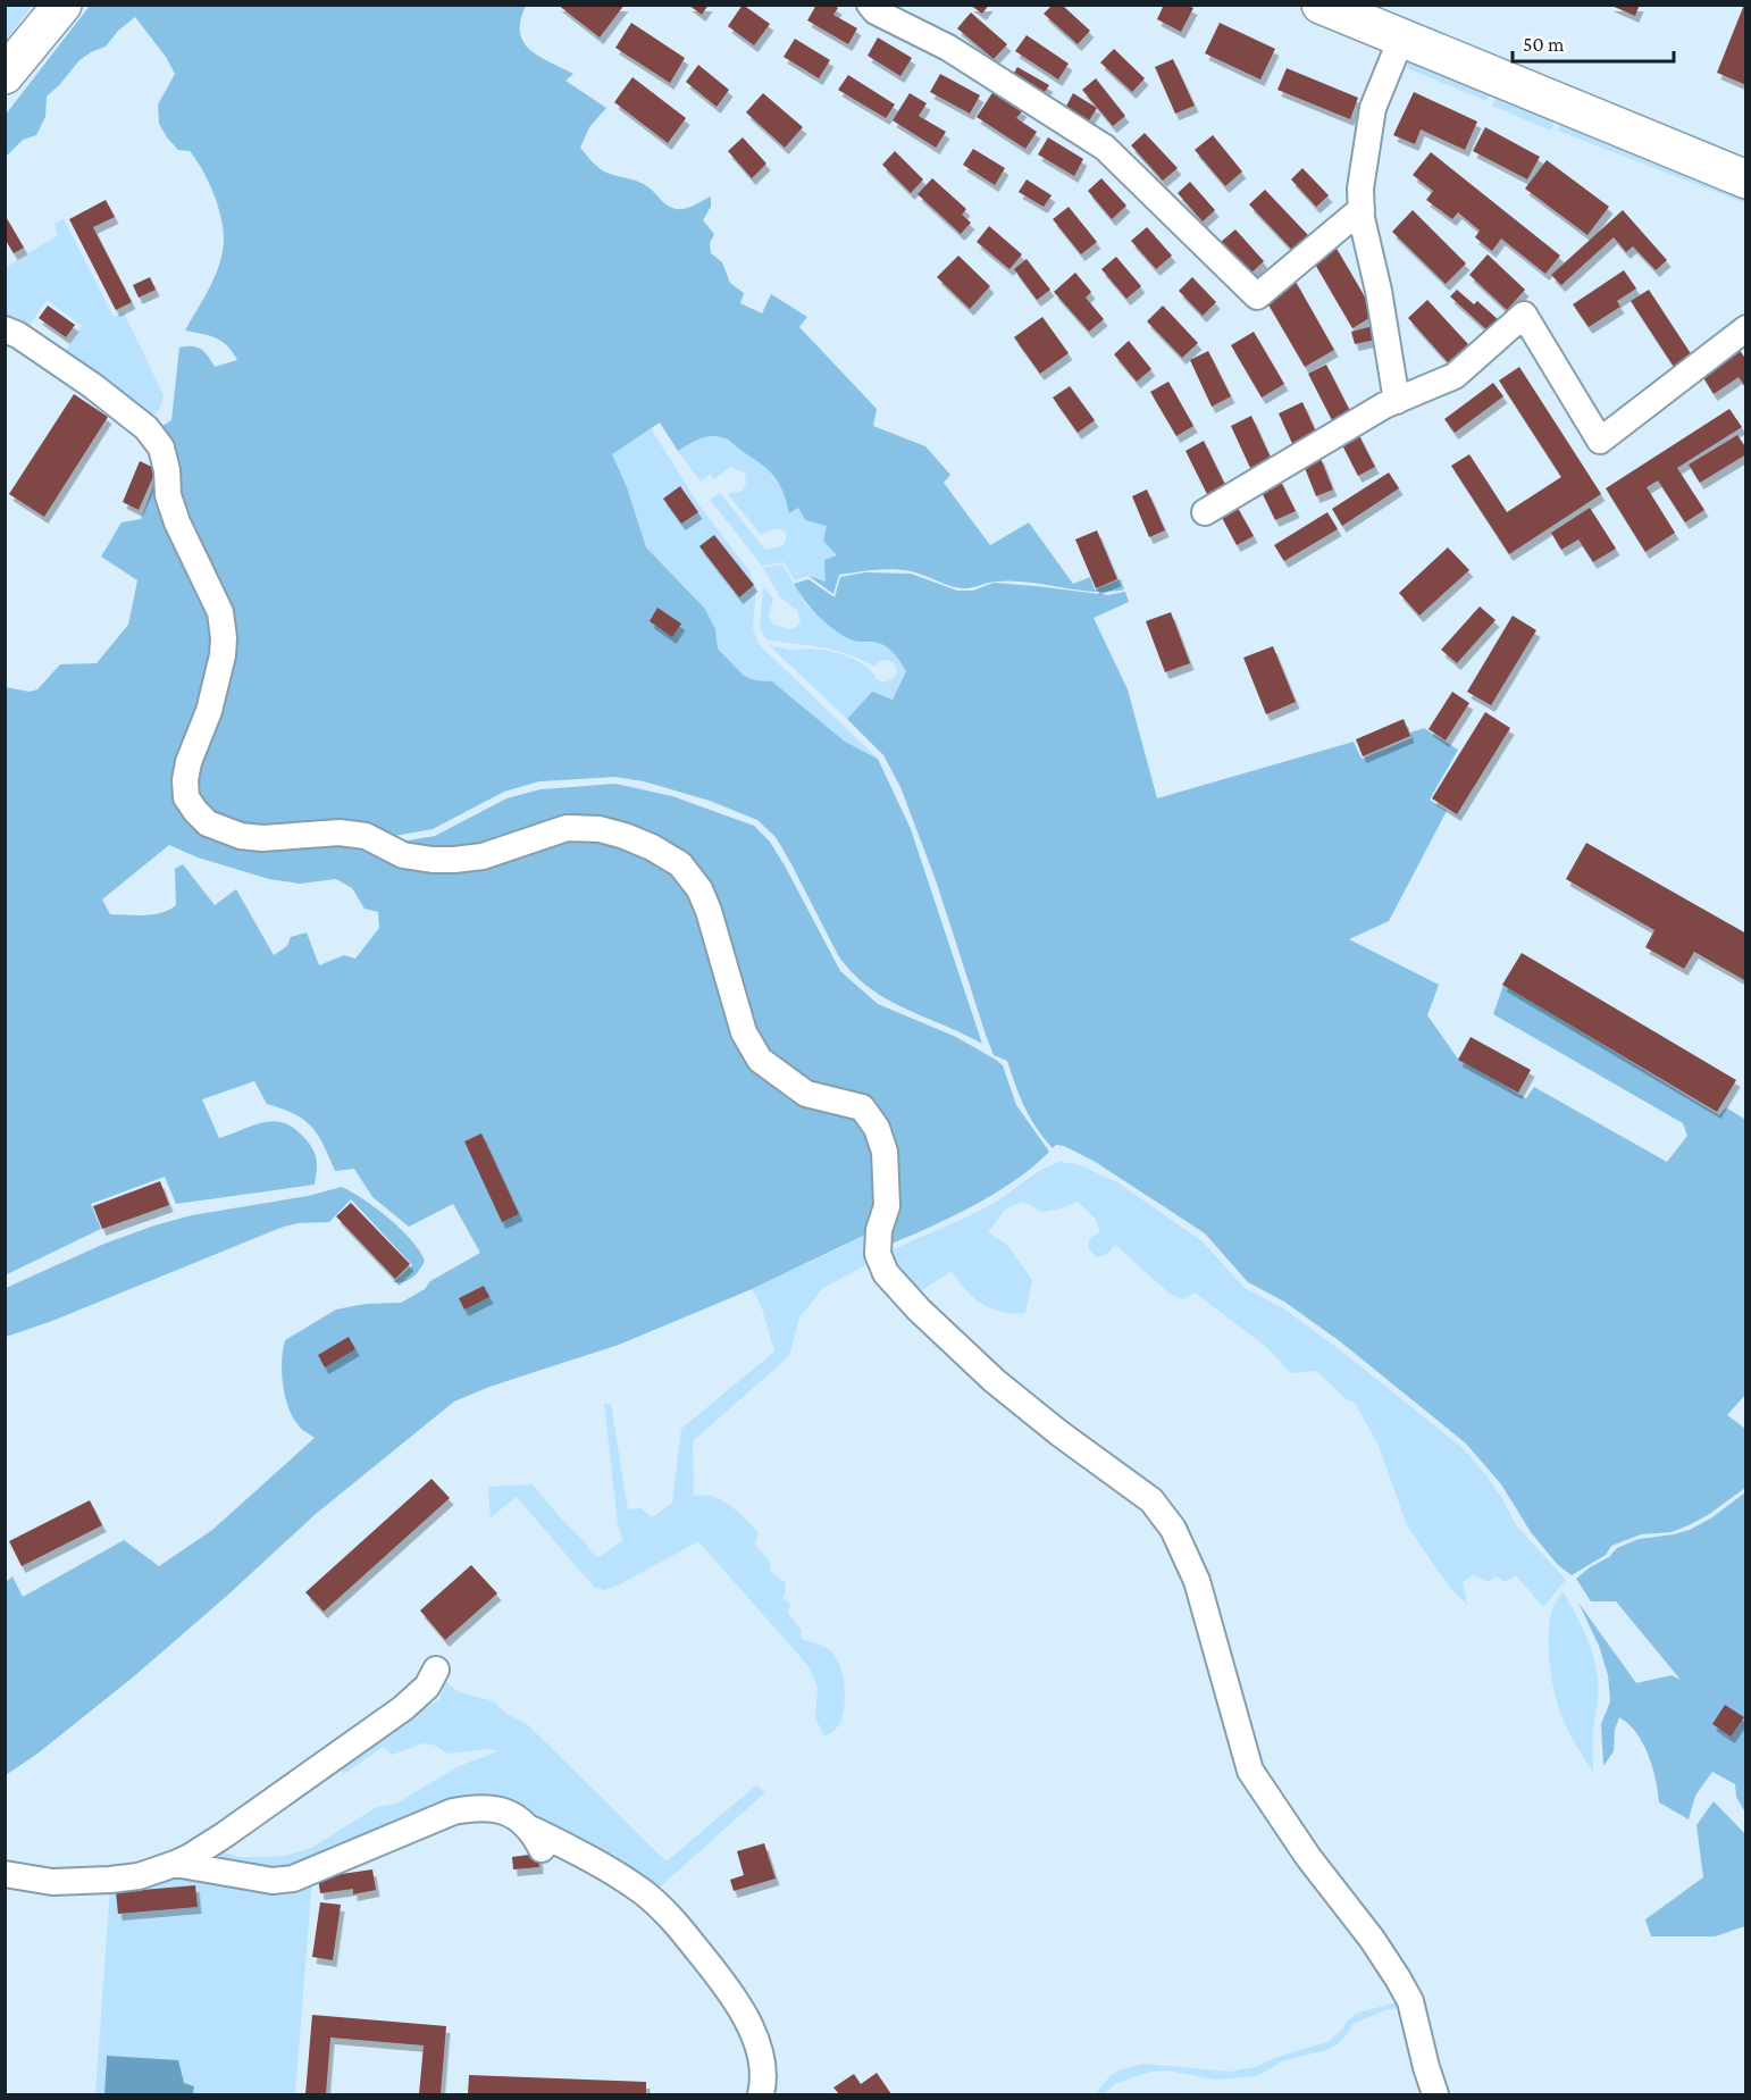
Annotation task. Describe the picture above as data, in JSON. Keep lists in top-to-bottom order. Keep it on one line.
{"scale_bar":"50 m"}
